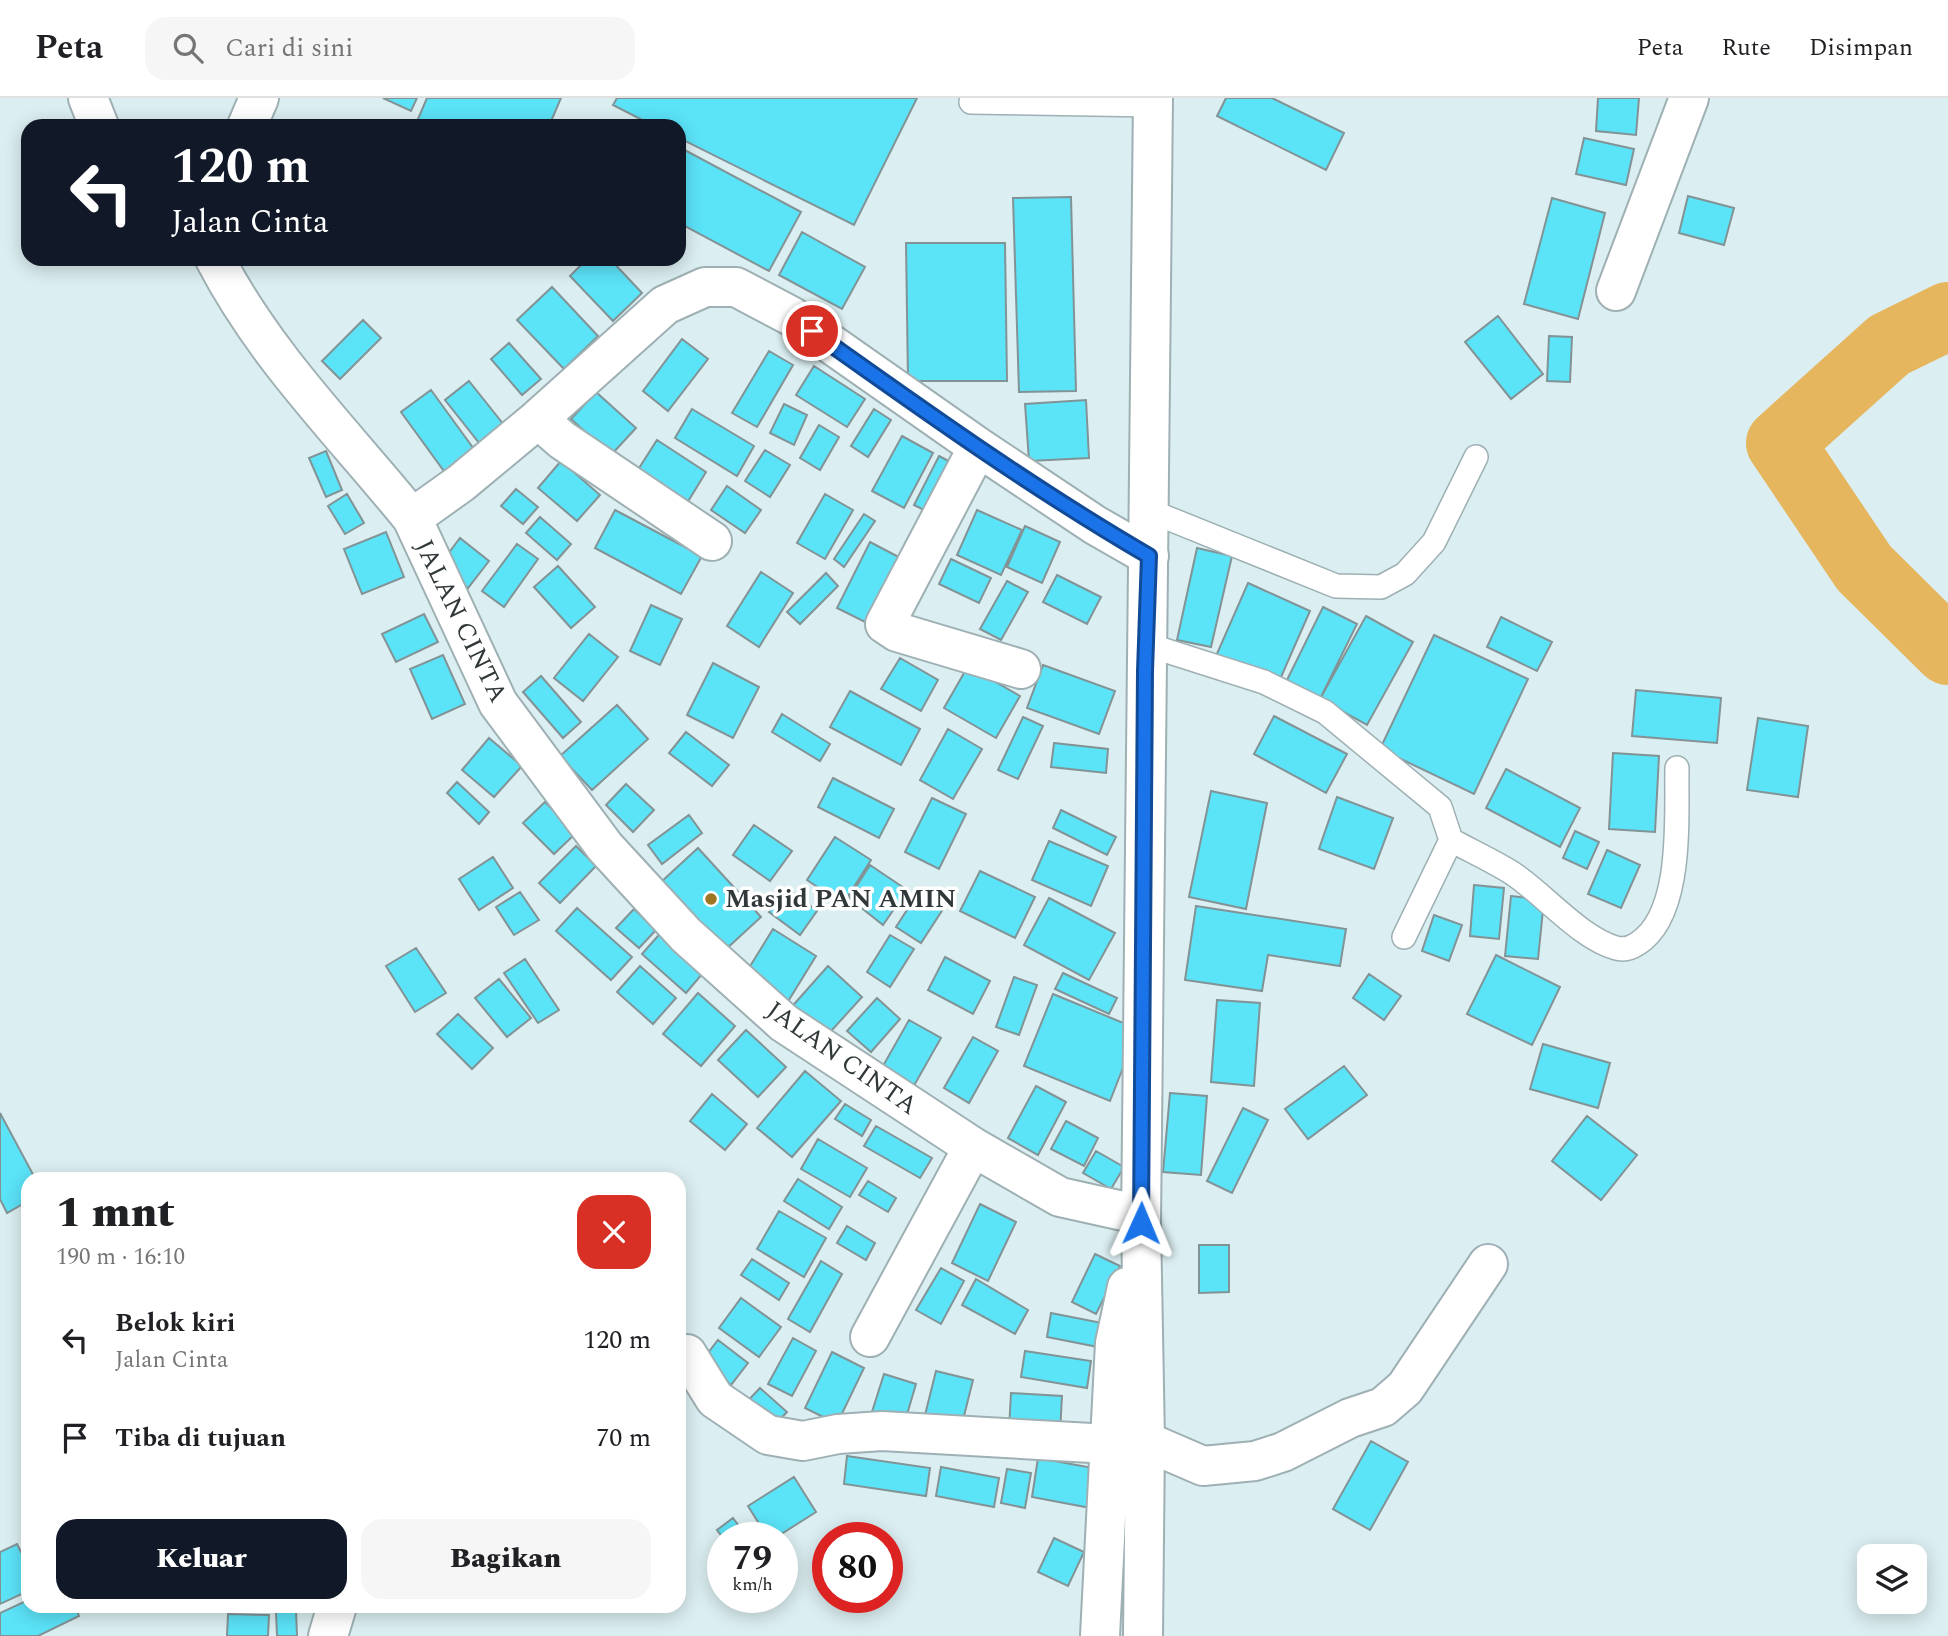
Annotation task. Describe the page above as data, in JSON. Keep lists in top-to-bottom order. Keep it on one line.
{"streets":{"main road":["JALAN CINTA"]},"places":["Masjid PAN AMIN"],"page":{"header":"Peta","search":"Cari di sini","nav":["Peta","Rute","Disimpan"],"turn":["120 m","Jalan Cinta"],"heading":["1 mnt","190 m · 16:10"],"list":[{"name":"Belok kiri","note":"Jalan Cinta","value":"120 m"},{"name":"Tiba di tujuan","value":"70 m"}],"buttons":["Keluar","Bagikan"],"speed":"79 km/h","limit":"80"}}
